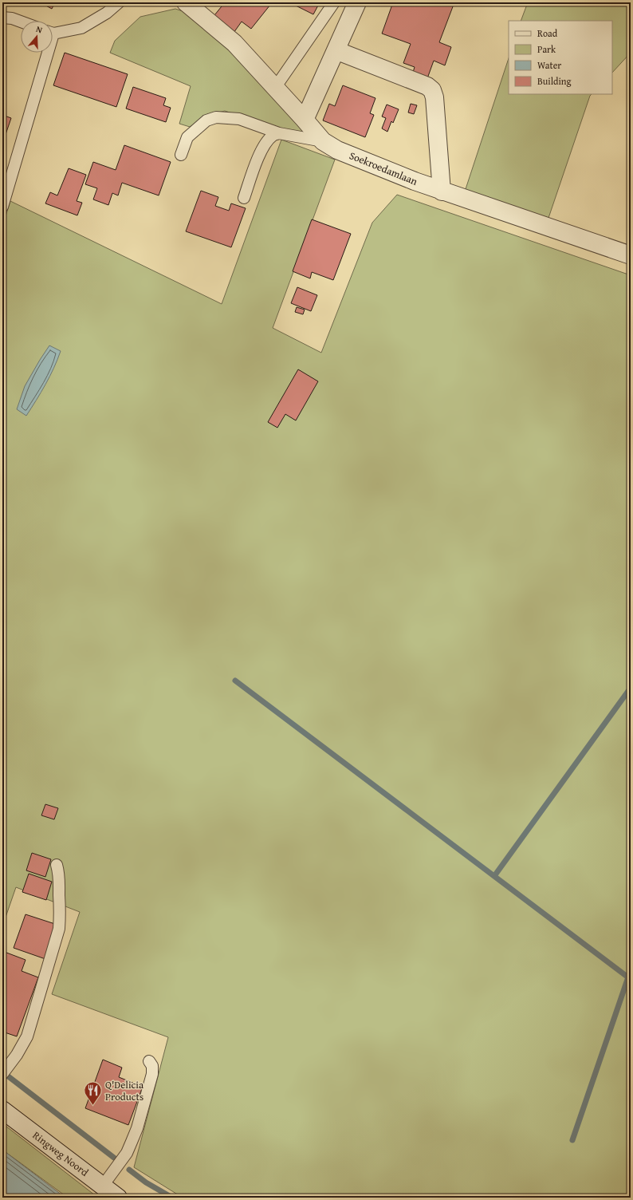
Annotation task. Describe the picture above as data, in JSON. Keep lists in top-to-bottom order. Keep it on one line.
{"streets":{"street":["Soekroedamlaan","Ringweg Noord"]},"places":{"restaurant":["Q'Delicia Products"]},"legend":["Road","Park","Water","Building"],"north":"top"}
